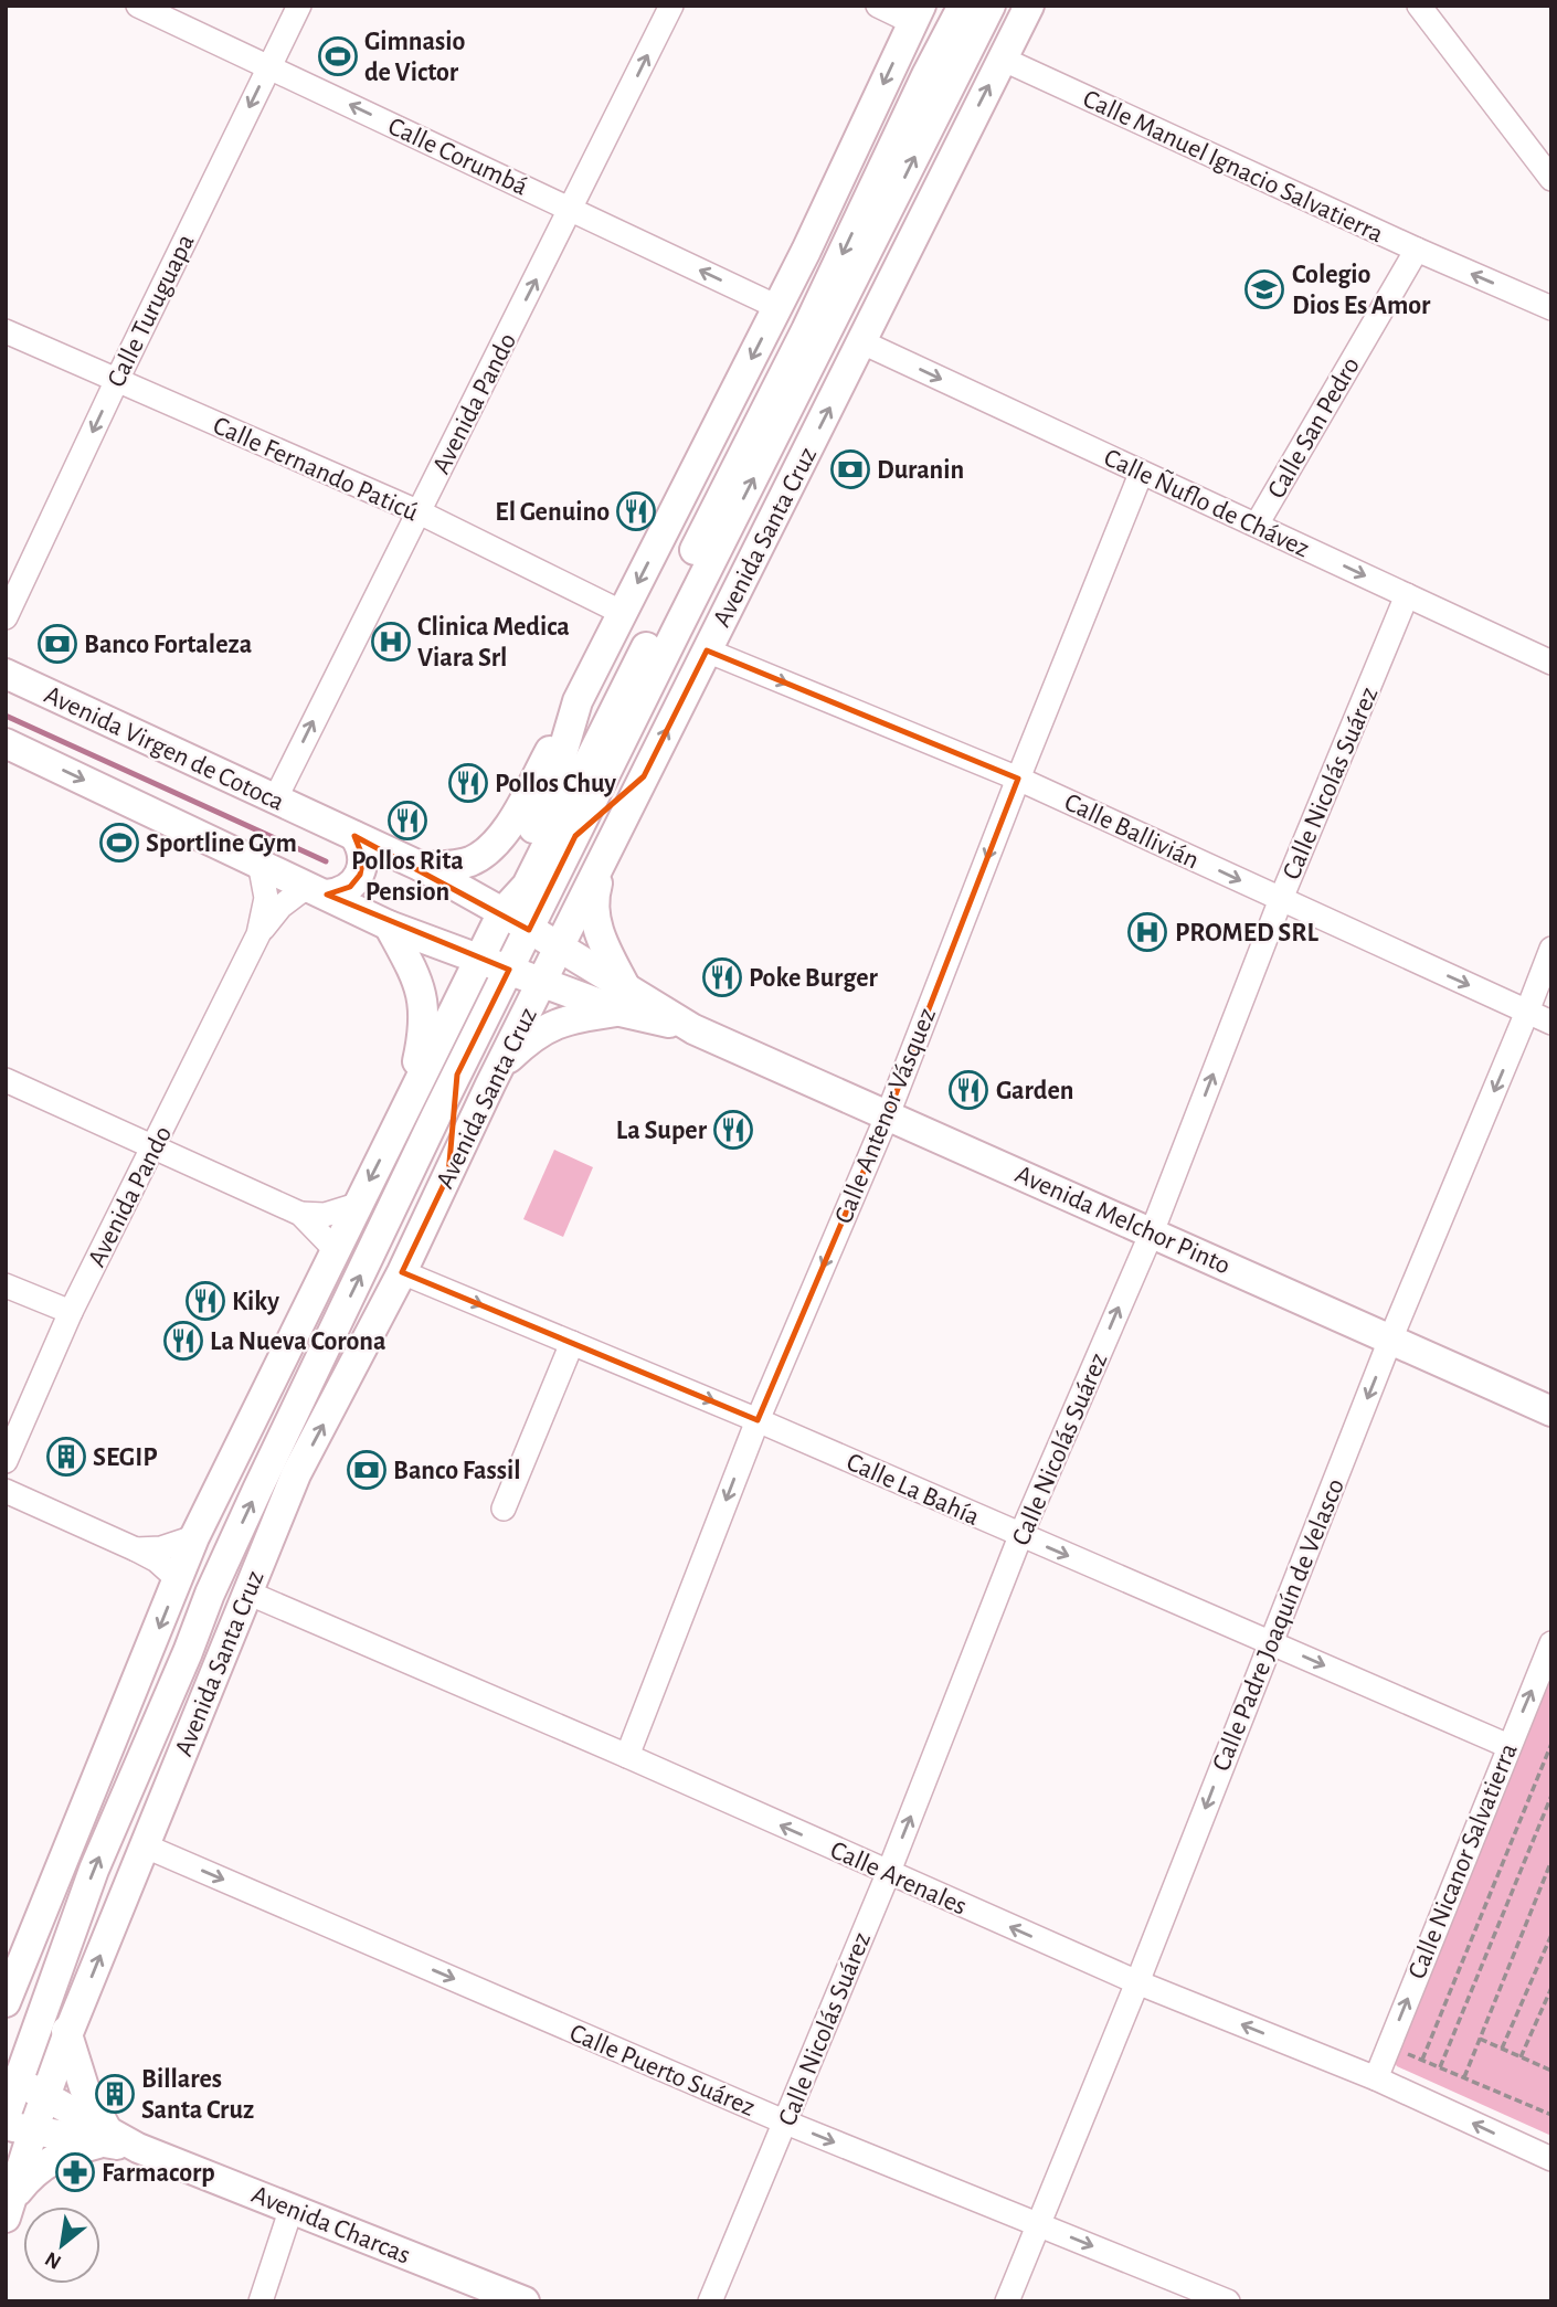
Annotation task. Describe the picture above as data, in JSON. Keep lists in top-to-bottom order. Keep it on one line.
{"streets":{"main road":["Avenida Santa Cruz","Avenida Virgen de Cotoca","Avenida Melchor Pinto","Avenida Charcas"],"street":["Calle Corumbá","Calle Manuel Ignacio Salvatierra","Calle Turuguapa","Avenida Pando","Calle San Pedro","Calle Fernando Paticú","Calle Ñuflo de Chávez","Calle Nicolás Suárez","Calle Ballivián","Calle Antenor Vásquez","Calle La Bahía","Calle Padre Joaquín de Velasco","Calle Nicanor Salvatierra","Calle Arenales","Calle Puerto Suárez"]},"crossings":[["Calle Corumbá","Calle Turuguapa"],["Calle Corumbá","Avenida Pando"],["Calle Corumbá","Avenida Santa Cruz"],["Calle Manuel Ignacio Salvatierra","Calle San Pedro"],["Calle Manuel Ignacio Salvatierra","Avenida Santa Cruz"],["Calle Turuguapa","Calle Fernando Paticú"],["Avenida Pando","Calle Fernando Paticú"],["Avenida Pando","Avenida Virgen de Cotoca"],["Calle San Pedro","Calle Ñuflo de Chávez"],["Calle Fernando Paticú","Avenida Santa Cruz"],["Calle Ñuflo de Chávez","Avenida Santa Cruz"],["Calle Ñuflo de Chávez","Calle Nicolás Suárez"],["Calle Ñuflo de Chávez","Calle Antenor Vásquez"],["Avenida Santa Cruz","Avenida Virgen de Cotoca"],["Avenida Santa Cruz","Calle Ballivián"],["Avenida Santa Cruz","Avenida Melchor Pinto"],["Avenida Santa Cruz","Calle La Bahía"],["Avenida Santa Cruz","Calle Arenales"],["Avenida Santa Cruz","Calle Puerto Suárez"],["Avenida Santa Cruz","Avenida Charcas"],["Avenida Virgen de Cotoca","Avenida Melchor Pinto"],["Calle Nicolás Suárez","Calle Ballivián"],["Calle Nicolás Suárez","Avenida Melchor Pinto"],["Calle Nicolás Suárez","Calle La Bahía"],["Calle Nicolás Suárez","Calle Arenales"],["Calle Nicolás Suárez","Calle Puerto Suárez"],["Calle Ballivián","Calle Antenor Vásquez"],["Calle Ballivián","Calle Padre Joaquín de Velasco"],["Calle Antenor Vásquez","Avenida Melchor Pinto"],["Calle Antenor Vásquez","Calle La Bahía"],["Calle Antenor Vásquez","Calle Arenales"],["Avenida Melchor Pinto","Calle Padre Joaquín de Velasco"],["Calle La Bahía","Calle Padre Joaquín de Velasco"],["Calle La Bahía","Calle Nicanor Salvatierra"],["Calle Padre Joaquín de Velasco","Calle Arenales"],["Calle Padre Joaquín de Velasco","Calle Puerto Suárez"],["Calle Nicanor Salvatierra","Calle Arenales"]],"one_way":["Calle Corumbá","Calle Turuguapa","Avenida Pando","Calle Ñuflo de Chávez","Calle Nicolás Suárez","Calle Ballivián","Calle Antenor Vásquez","Calle La Bahía","Calle Padre Joaquín de Velasco","Calle Nicanor Salvatierra","Calle Arenales","Calle Puerto Suárez"],"places":{"sports":["Gimnasio de Victor","Sportline Gym"],"school or university":["Colegio Dios Es Amor"],"bank":["Duranin","Banco Fortaleza","Banco Fassil"],"restaurant":["El Genuino","Pollos Chuy","Pollos Rita Pension","Poke Burger","Garden","La Super","Kiky","La Nueva Corona"],"hospital":["Clinica Medica Viara Srl","PROMED SRL"],"building":["SEGIP","Billares Santa Cruz"],"pharmacy":["Farmacorp"]},"north":"bottom left"}
